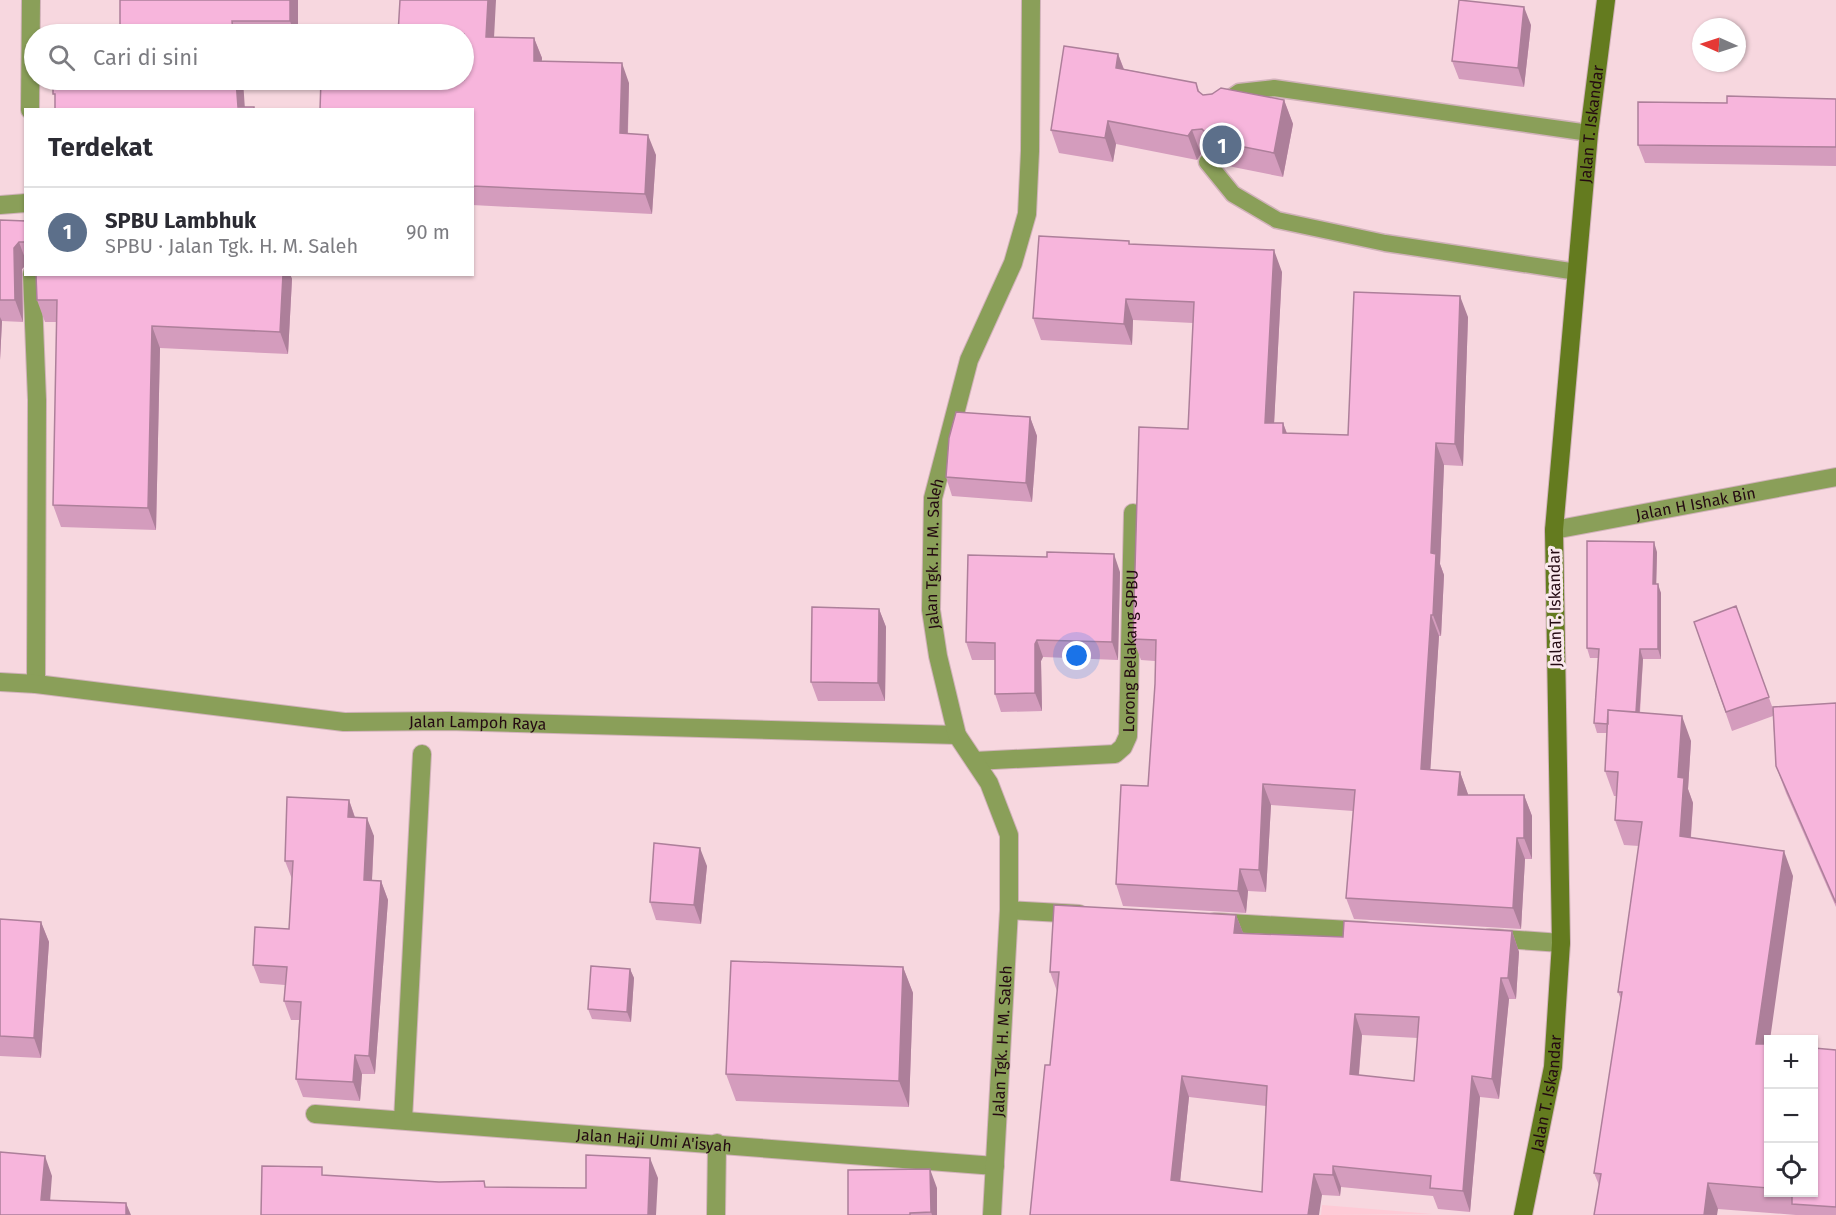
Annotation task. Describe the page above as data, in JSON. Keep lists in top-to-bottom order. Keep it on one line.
{"streets":{"street":["Jalan T. Iskandar","Jalan H Ishak Bin","Jalan Tgk. H. M. Saleh","Lorong Belakang SPBU","Jalan Lampoh Raya","Jalan Haji Umi A'isyah"]},"crossings":[["Jalan T. Iskandar","Jalan H Ishak Bin"],["Jalan Tgk. H. M. Saleh","Lorong Belakang SPBU"],["Jalan Tgk. H. M. Saleh","Jalan Lampoh Raya"],["Jalan Tgk. H. M. Saleh","Jalan Haji Umi A'isyah"]],"north":"left","page":{"search":"Cari di sini","heading":"Terdekat","pins":"1","list":[{"mark":"1","name":"SPBU Lambhuk","note":"SPBU · Jalan Tgk. H. M. Saleh","value":"90 m"}],"map_buttons":["+","−"]}}
